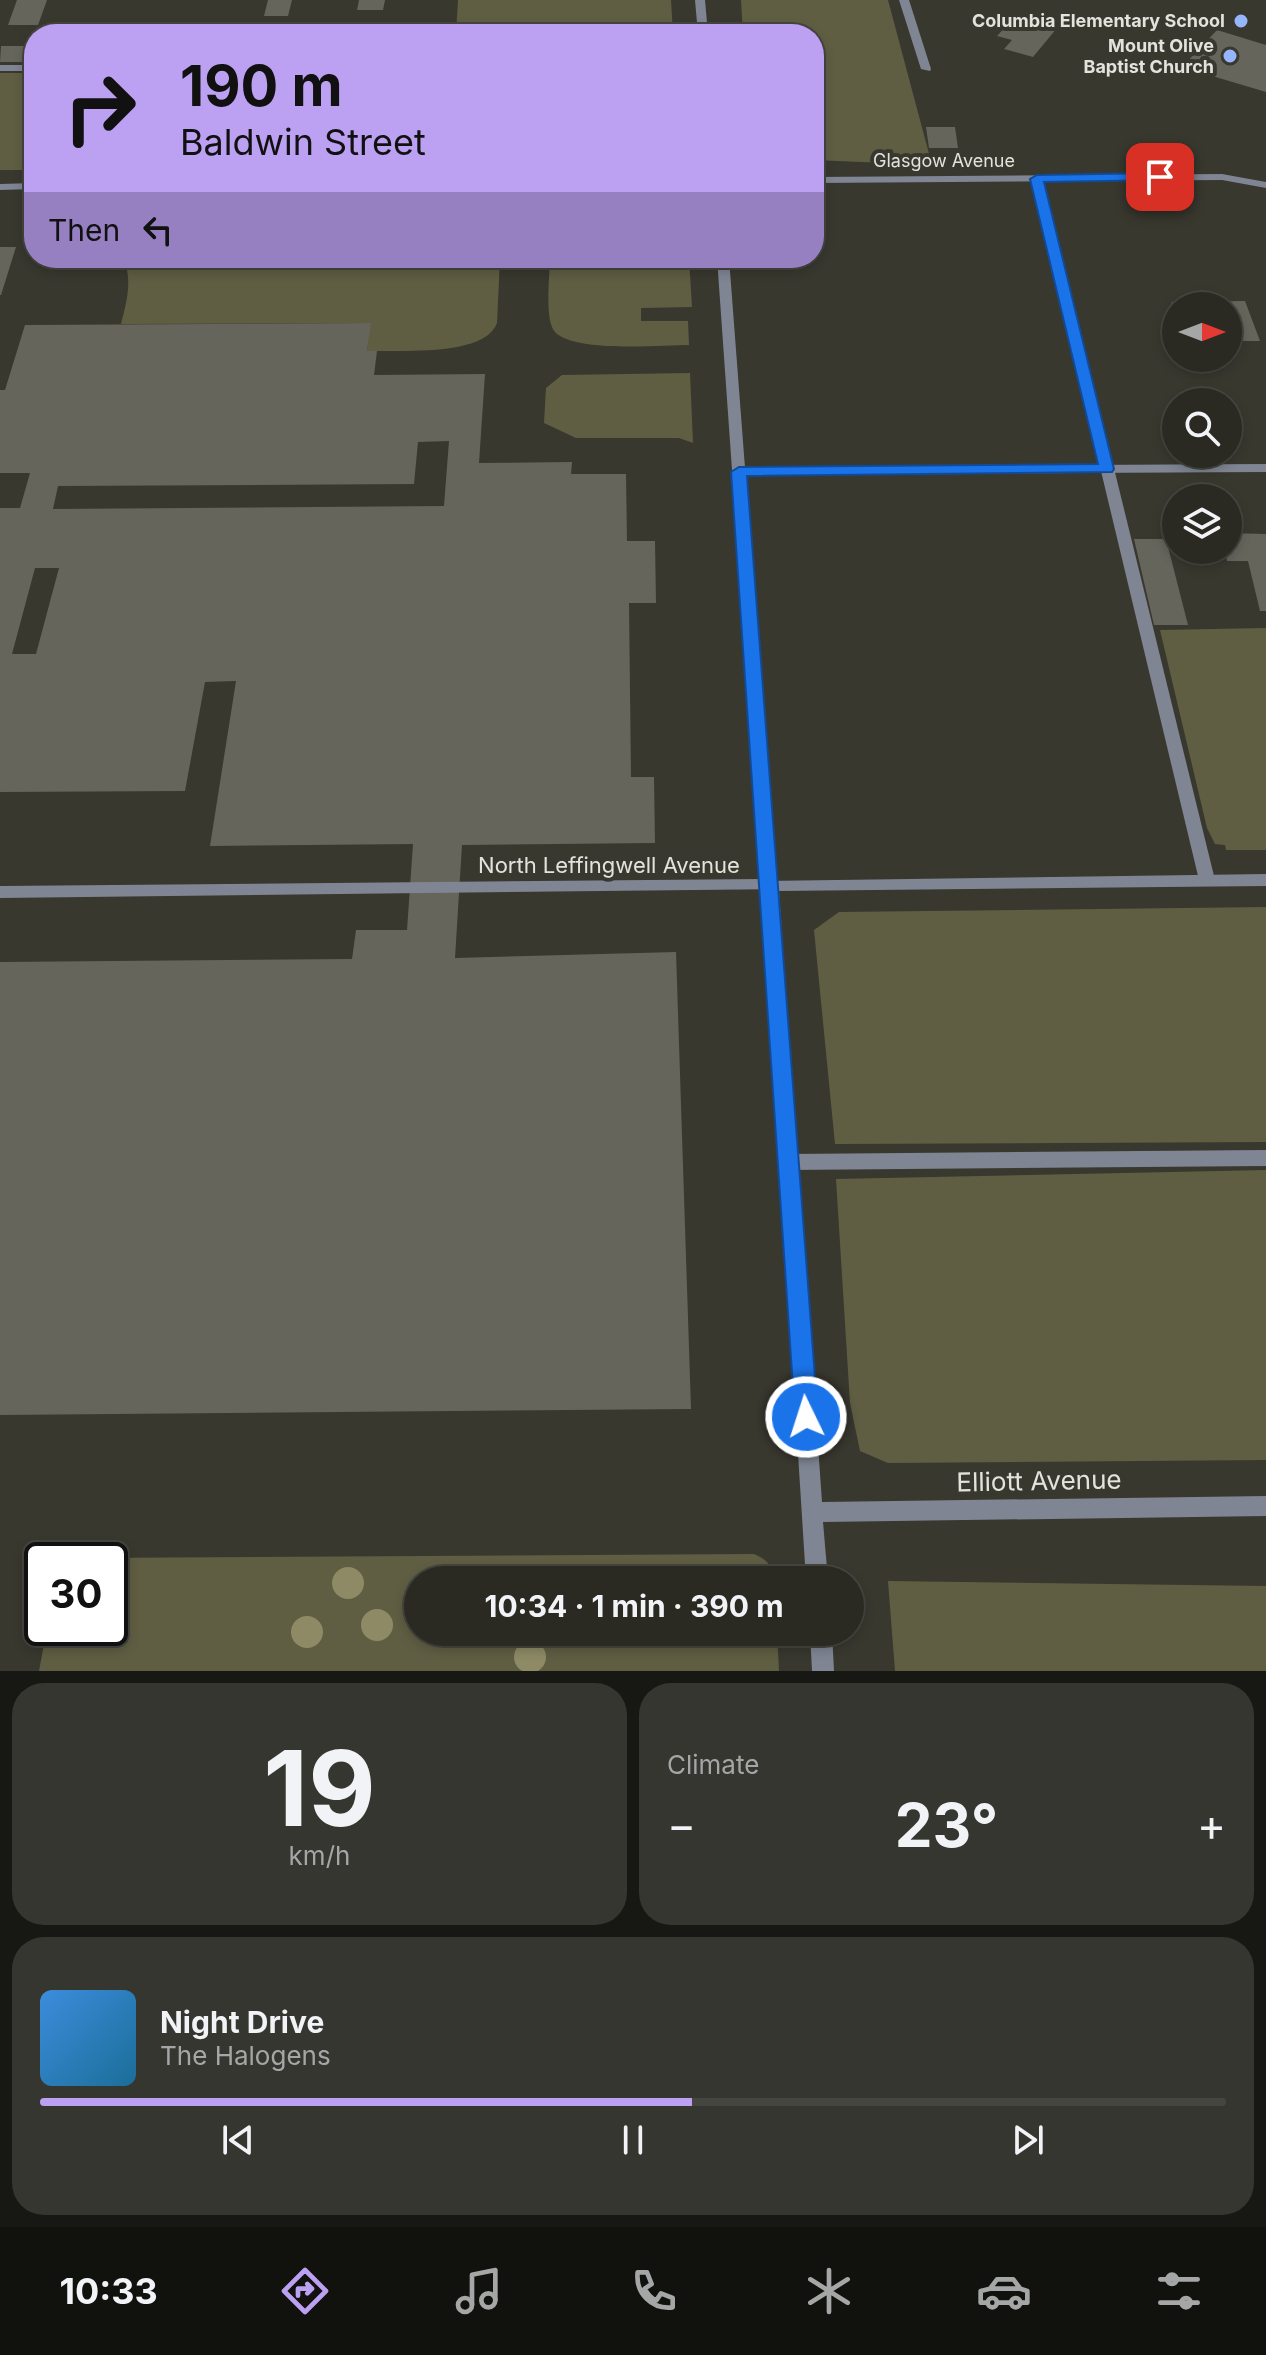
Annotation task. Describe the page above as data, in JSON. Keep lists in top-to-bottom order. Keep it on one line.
{"streets":{"street":["Glasgow Avenue","North Leffingwell Avenue","Elliott Avenue"]},"places":["Columbia Elementary School","Mount Olive Baptist Church"],"north":"right","page":{"turn":["190 m","Baldwin Street"],"then":"Then","limit":"30","trip":"10:34 · 1 min · 390 m","tile":[["19","km/h"],"Climate"],"heat":["−","23°","+"],"song":["Night Drive","The Halogens"],"tabs":"10:33"}}
